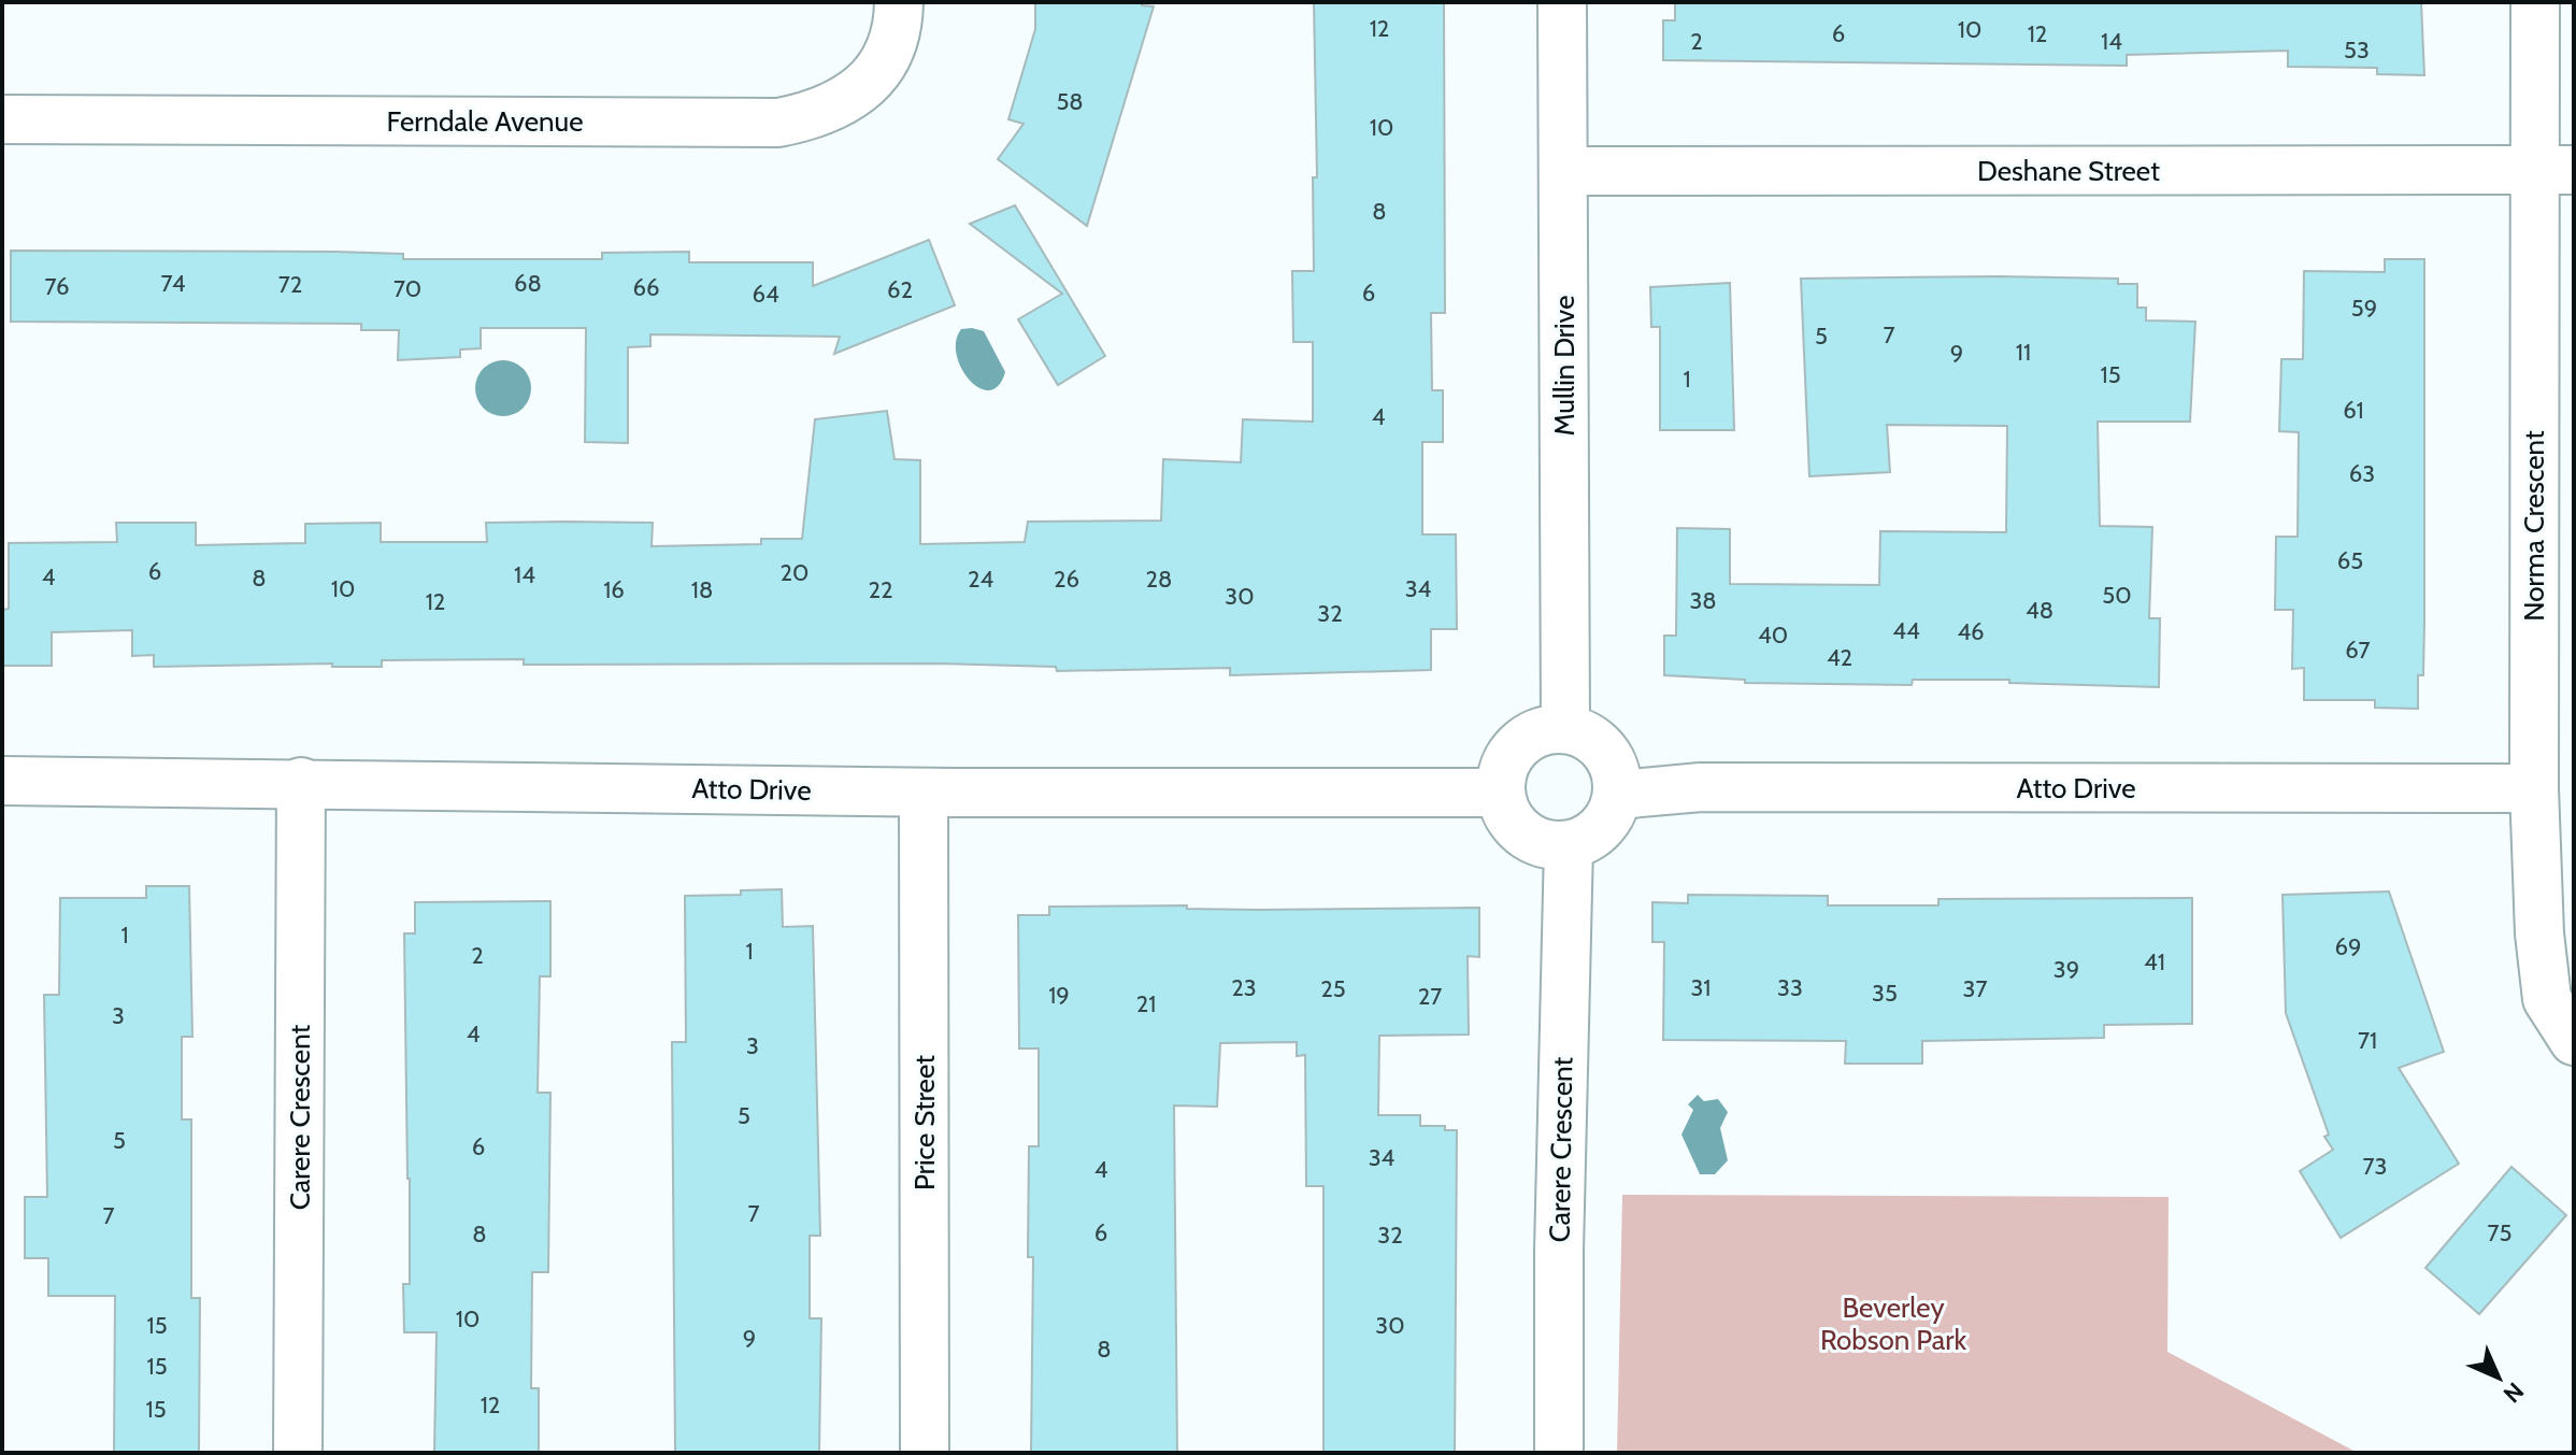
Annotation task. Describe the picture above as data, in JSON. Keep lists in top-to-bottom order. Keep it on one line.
{"streets":{"street":["Ferndale Avenue","Deshane Street","Mullin Drive","Norma Crescent","Atto Drive","Carere Crescent","Price Street"]},"crossings":[["Deshane Street","Mullin Drive"],["Deshane Street","Norma Crescent"],["Mullin Drive","Atto Drive"],["Mullin Drive","Carere Crescent"],["Norma Crescent","Atto Drive"],["Atto Drive","Carere Crescent"],["Atto Drive","Price Street"]],"parks":["Beverley Robson Park"],"house_numbers":["12","10","6","12","2","14","53","58","10","8","74","68","72","76","66","70","62","6","64","59","7","5","11","9","15","1","61","4","63","65","6","20","14","4","8","24","26","28","10","34","16","18","22","50","30","38","12","48","32","44","46","40","67","42","1","69","1","2","41","39","23","31","33","25","37","35","19","27","21","3","4","71","3","5","5","6","34","73","4","7","7","6","75","8","32","10","15","30","9","8","15","12","15"],"north":"bottom right"}
